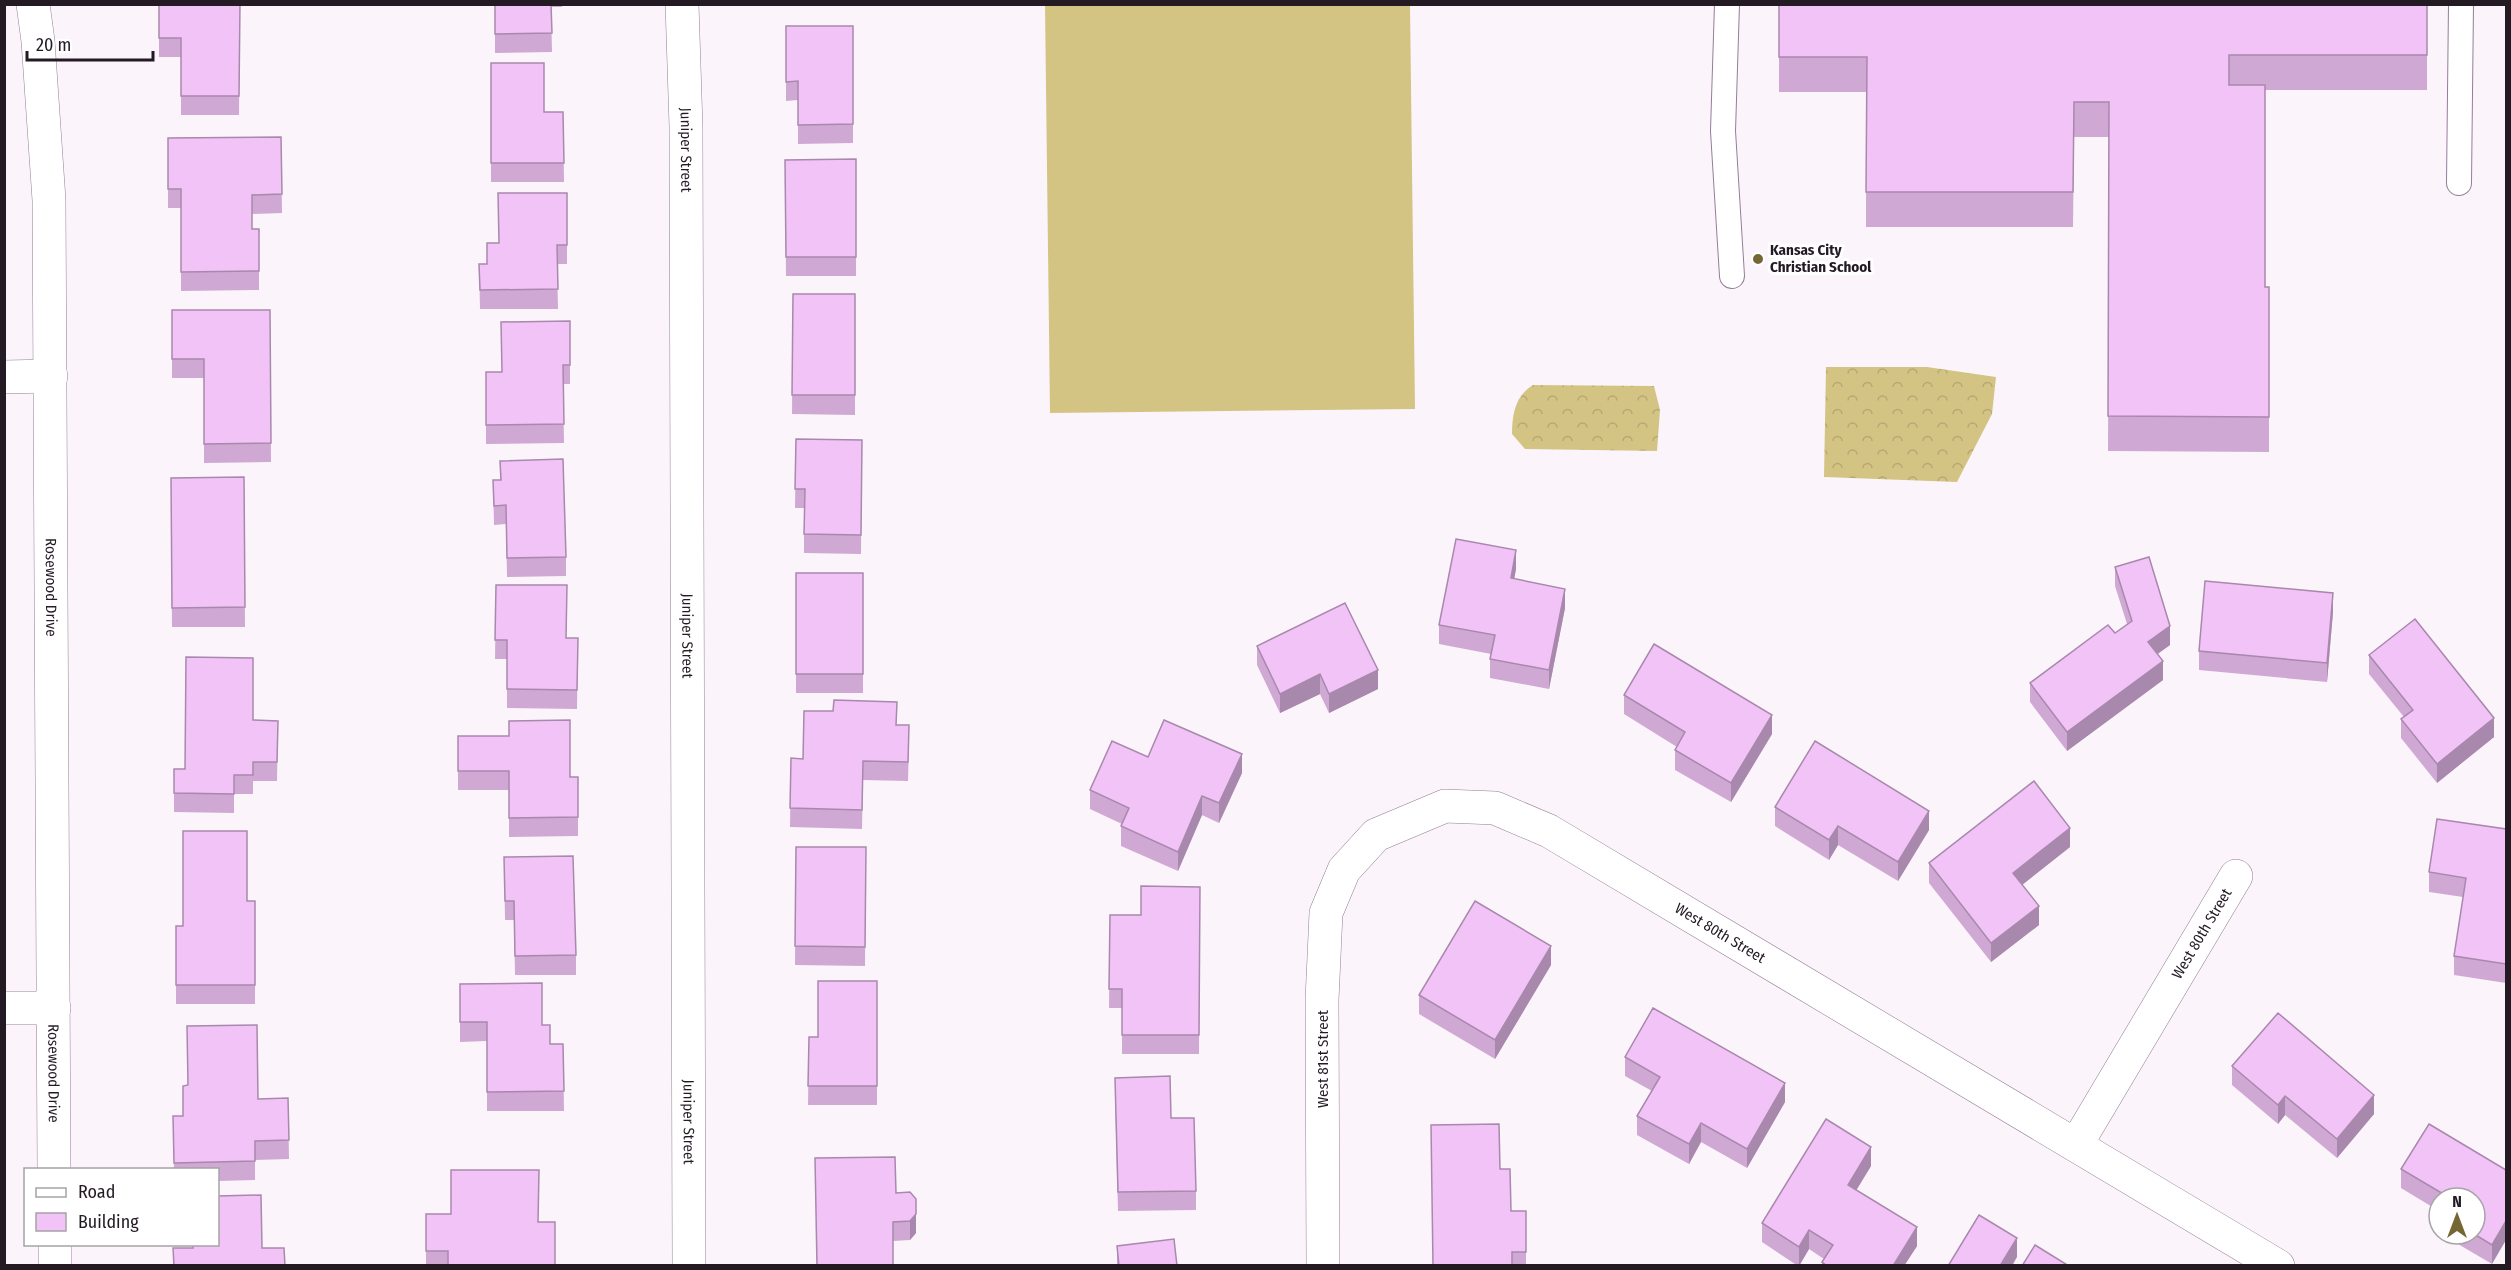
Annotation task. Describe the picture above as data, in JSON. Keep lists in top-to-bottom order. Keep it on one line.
{"streets":{"street":["Juniper Street","Rosewood Drive","West 80th Street","West 81st Street"]},"crossings":[["West 80th Street","West 81st Street"]],"places":["Kansas City Christian School"],"legend":["Road","Building"],"scale_bar":"20 m","north":"top"}
